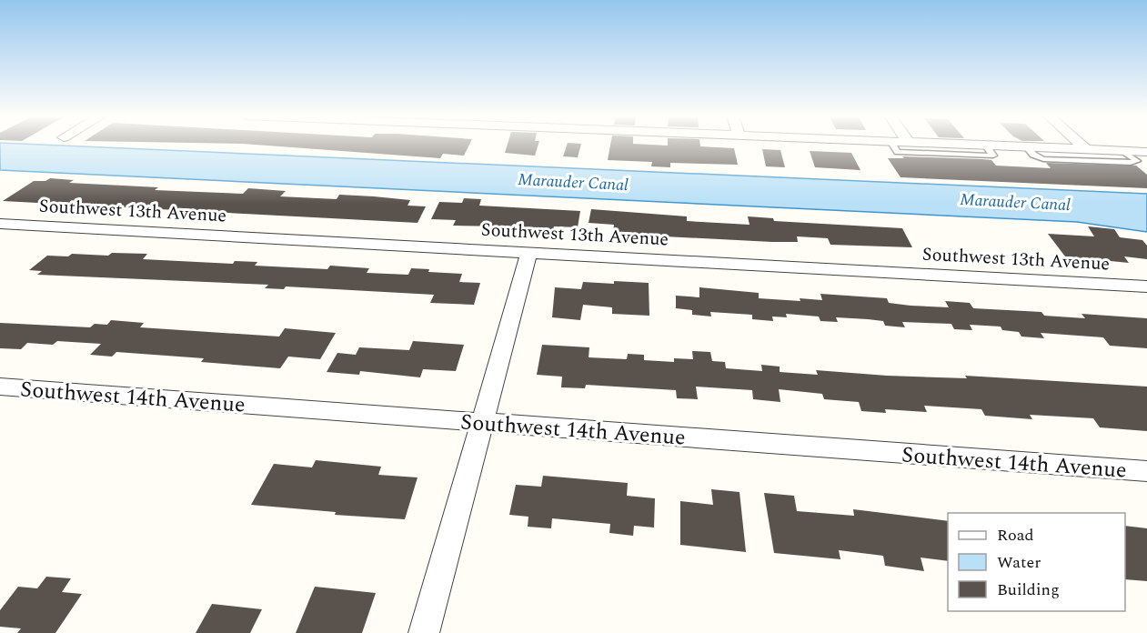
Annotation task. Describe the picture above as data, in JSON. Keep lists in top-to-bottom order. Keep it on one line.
{"streets":{"street":["Southwest 13th Avenue","Southwest 14th Avenue"]},"water":["Marauder Canal"],"legend":["Road","Water","Building"]}
